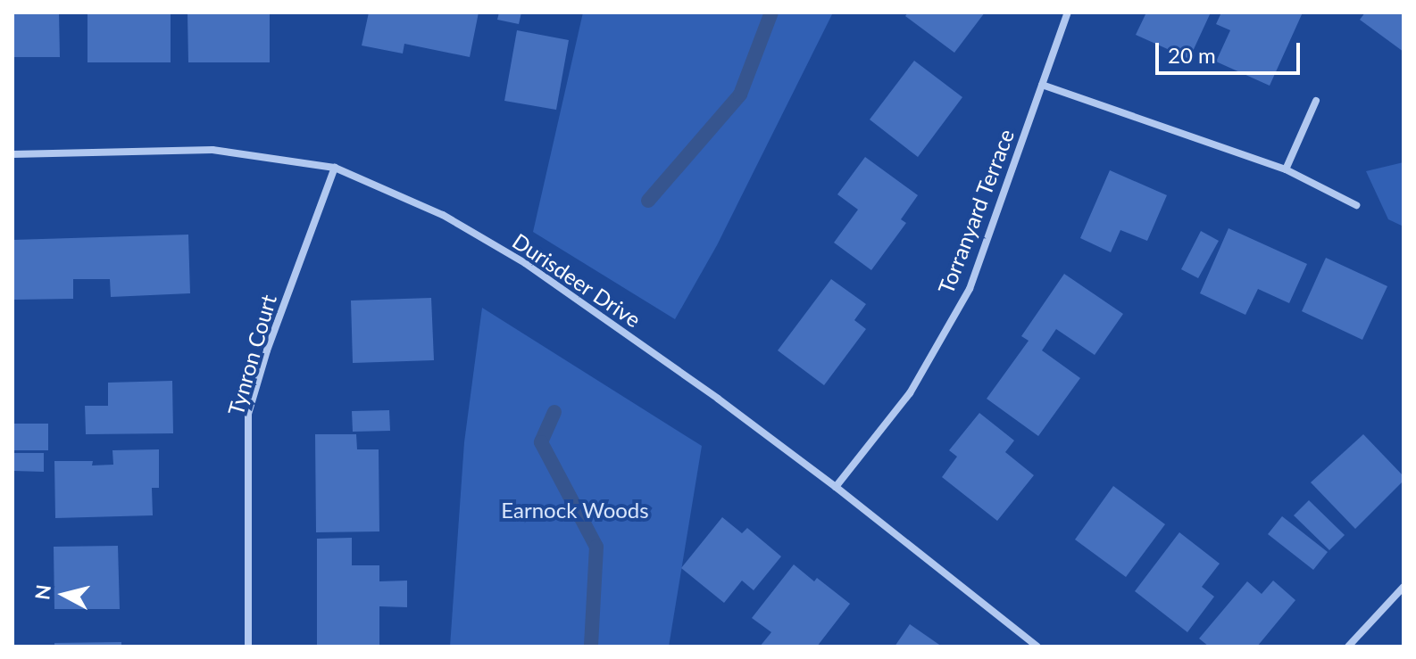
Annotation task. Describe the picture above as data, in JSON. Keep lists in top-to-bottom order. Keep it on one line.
{"streets":{"street":["Torranyard Terrace","Durisdeer Drive","Tynron Court"]},"crossings":[["Torranyard Terrace","Durisdeer Drive"],["Durisdeer Drive","Tynron Court"]],"parks":["Earnock Woods"],"scale_bar":"20 m","north":"left"}
